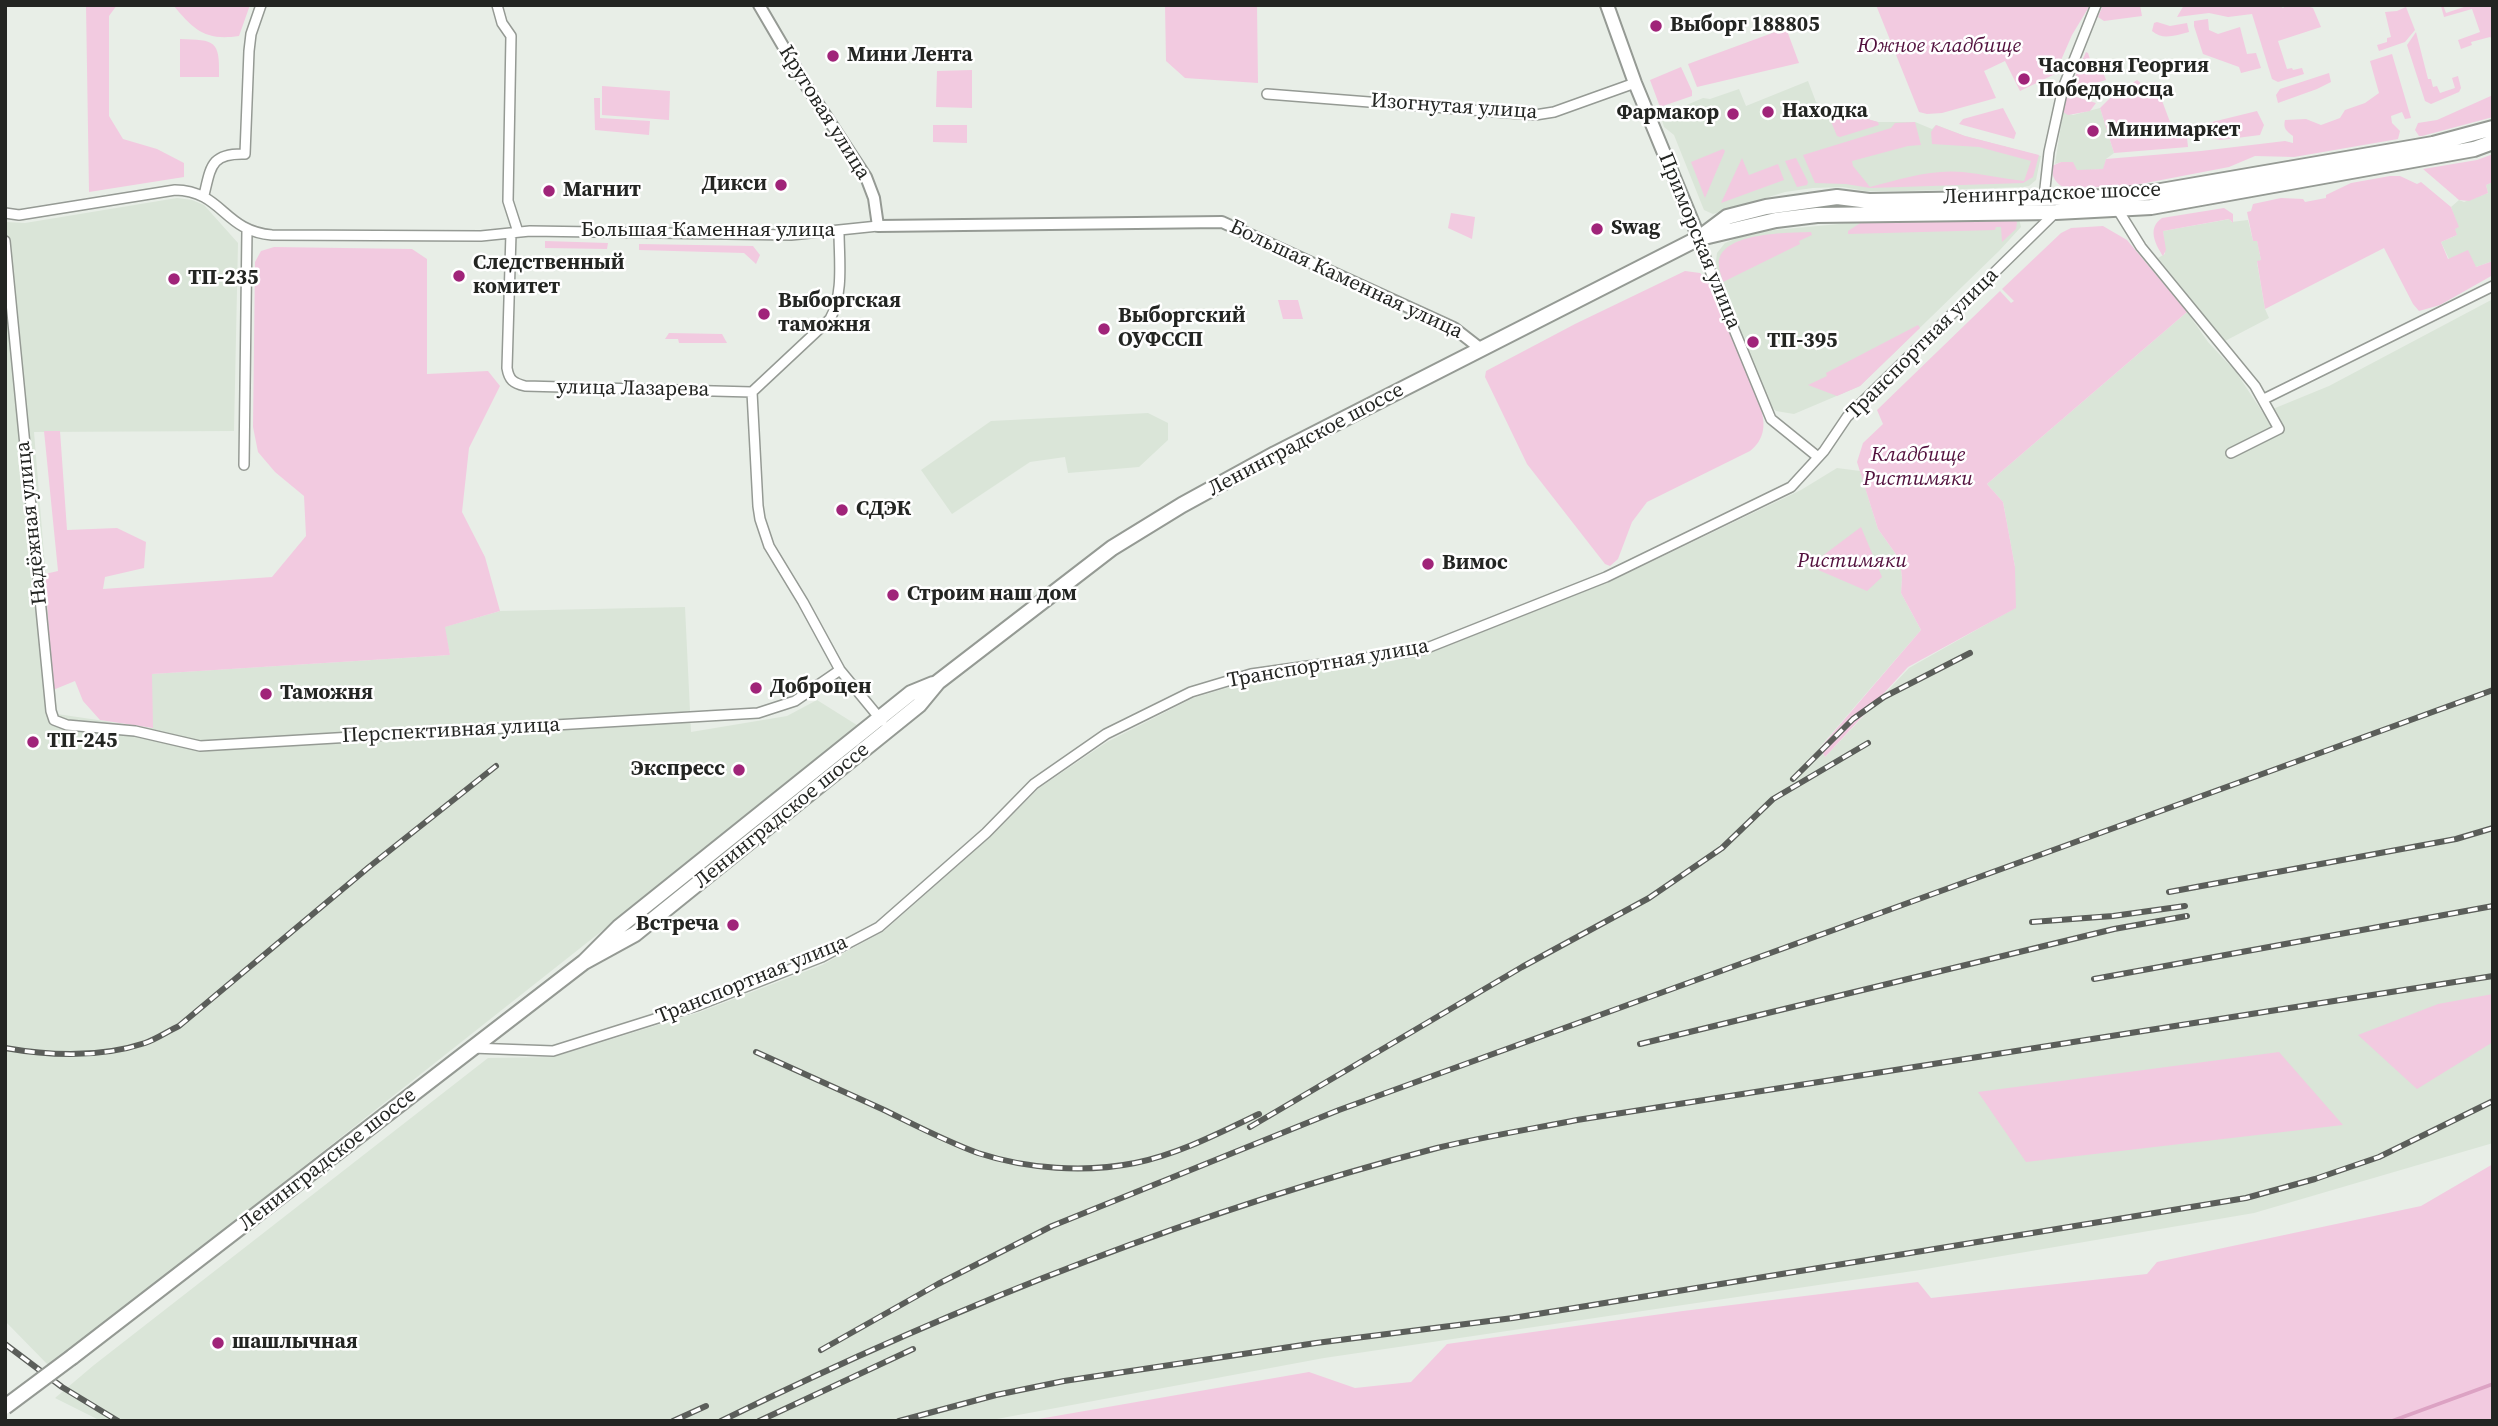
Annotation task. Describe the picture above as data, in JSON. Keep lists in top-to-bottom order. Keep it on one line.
{"streets":{"main road":["Ленинградское шоссе","Приморская улица"],"street":["Изогнутая улица","Круговая улица","Большая Каменная улица","Транспортная улица","улица Лазарева","Надёжная улица","Перспективная улица"]},"crossings":[["Изогнутая улица","Приморская улица"],["Круговая улица","Большая Каменная улица"],["Ленинградское шоссе","Большая Каменная улица"],["Ленинградское шоссе","Приморская улица"],["Ленинградское шоссе","Транспортная улица"],["Большая Каменная улица","улица Лазарева"],["Приморская улица","Транспортная улица"],["Надёжная улица","Перспективная улица"]],"parks":["Южное кладбище","Кладбище Ристимяки","Ристимяки"],"places":["Выборг 188805","Мини Лента","Часовня Георгия Победоносца","Находка","Фармакор","Минимаркет","Дикси","Магнит","Swag","Следственный комитет","ТП-235","Выборгская таможня","Выборгский ОУФССП","ТП-395","СДЭК","Вимос","Строим наш дом","Доброцен","Таможня","ТП-245","Экспресс","Встреча","шашлычная"]}
